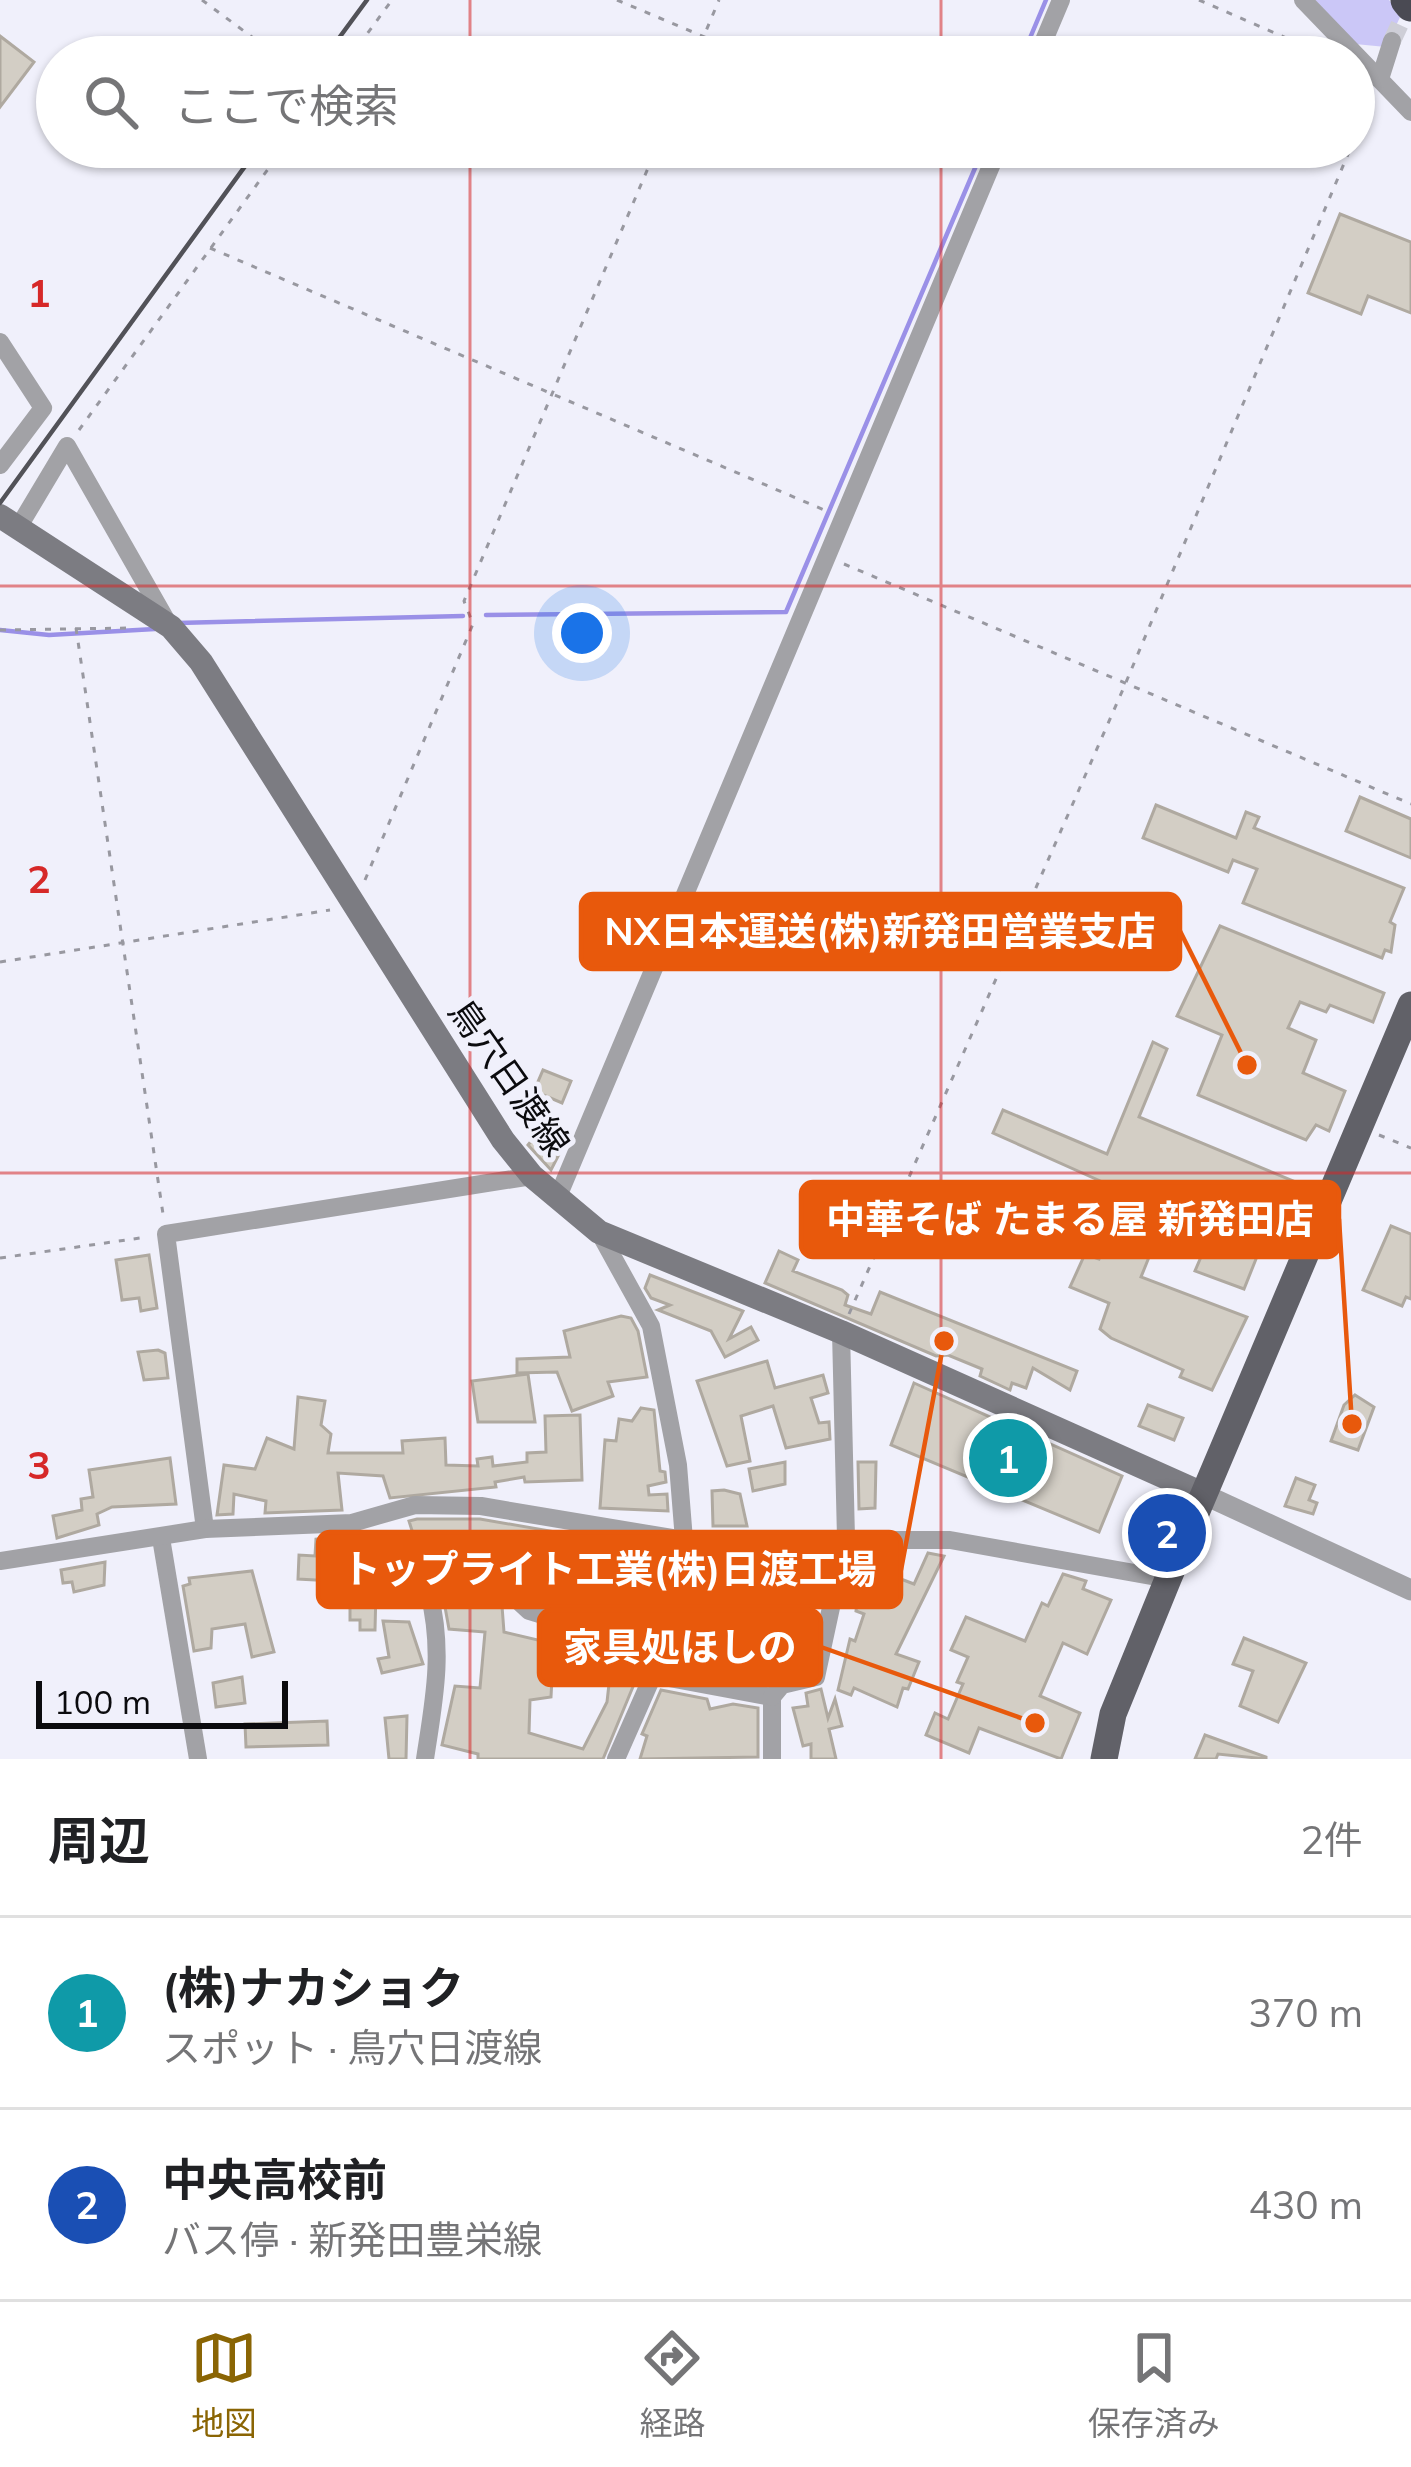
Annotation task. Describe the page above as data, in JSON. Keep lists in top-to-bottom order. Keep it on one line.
{"streets":{"main road":["鳥穴日渡線"]},"places":["NX日本運送(株)新発田営業支店","トップライト工業(株)日渡工場","中華そば たまる屋 新発田店","家具処ほしの"],"scale_bar":"100 m","page":{"search":"ここで検索","pins":["1","2"],"scale":"100 m","heading":["周辺","2件"],"list":[{"mark":"1","name":"(株)ナカショク","note":"スポット · 鳥穴日渡線","value":"370 m"},{"mark":"2","name":"中央高校前","note":"バス停 · 新発田豊栄線","value":"430 m"}],"nav":["地図","経路","保存済み"]},"grid":{"rows":["1","2","3"]}}
